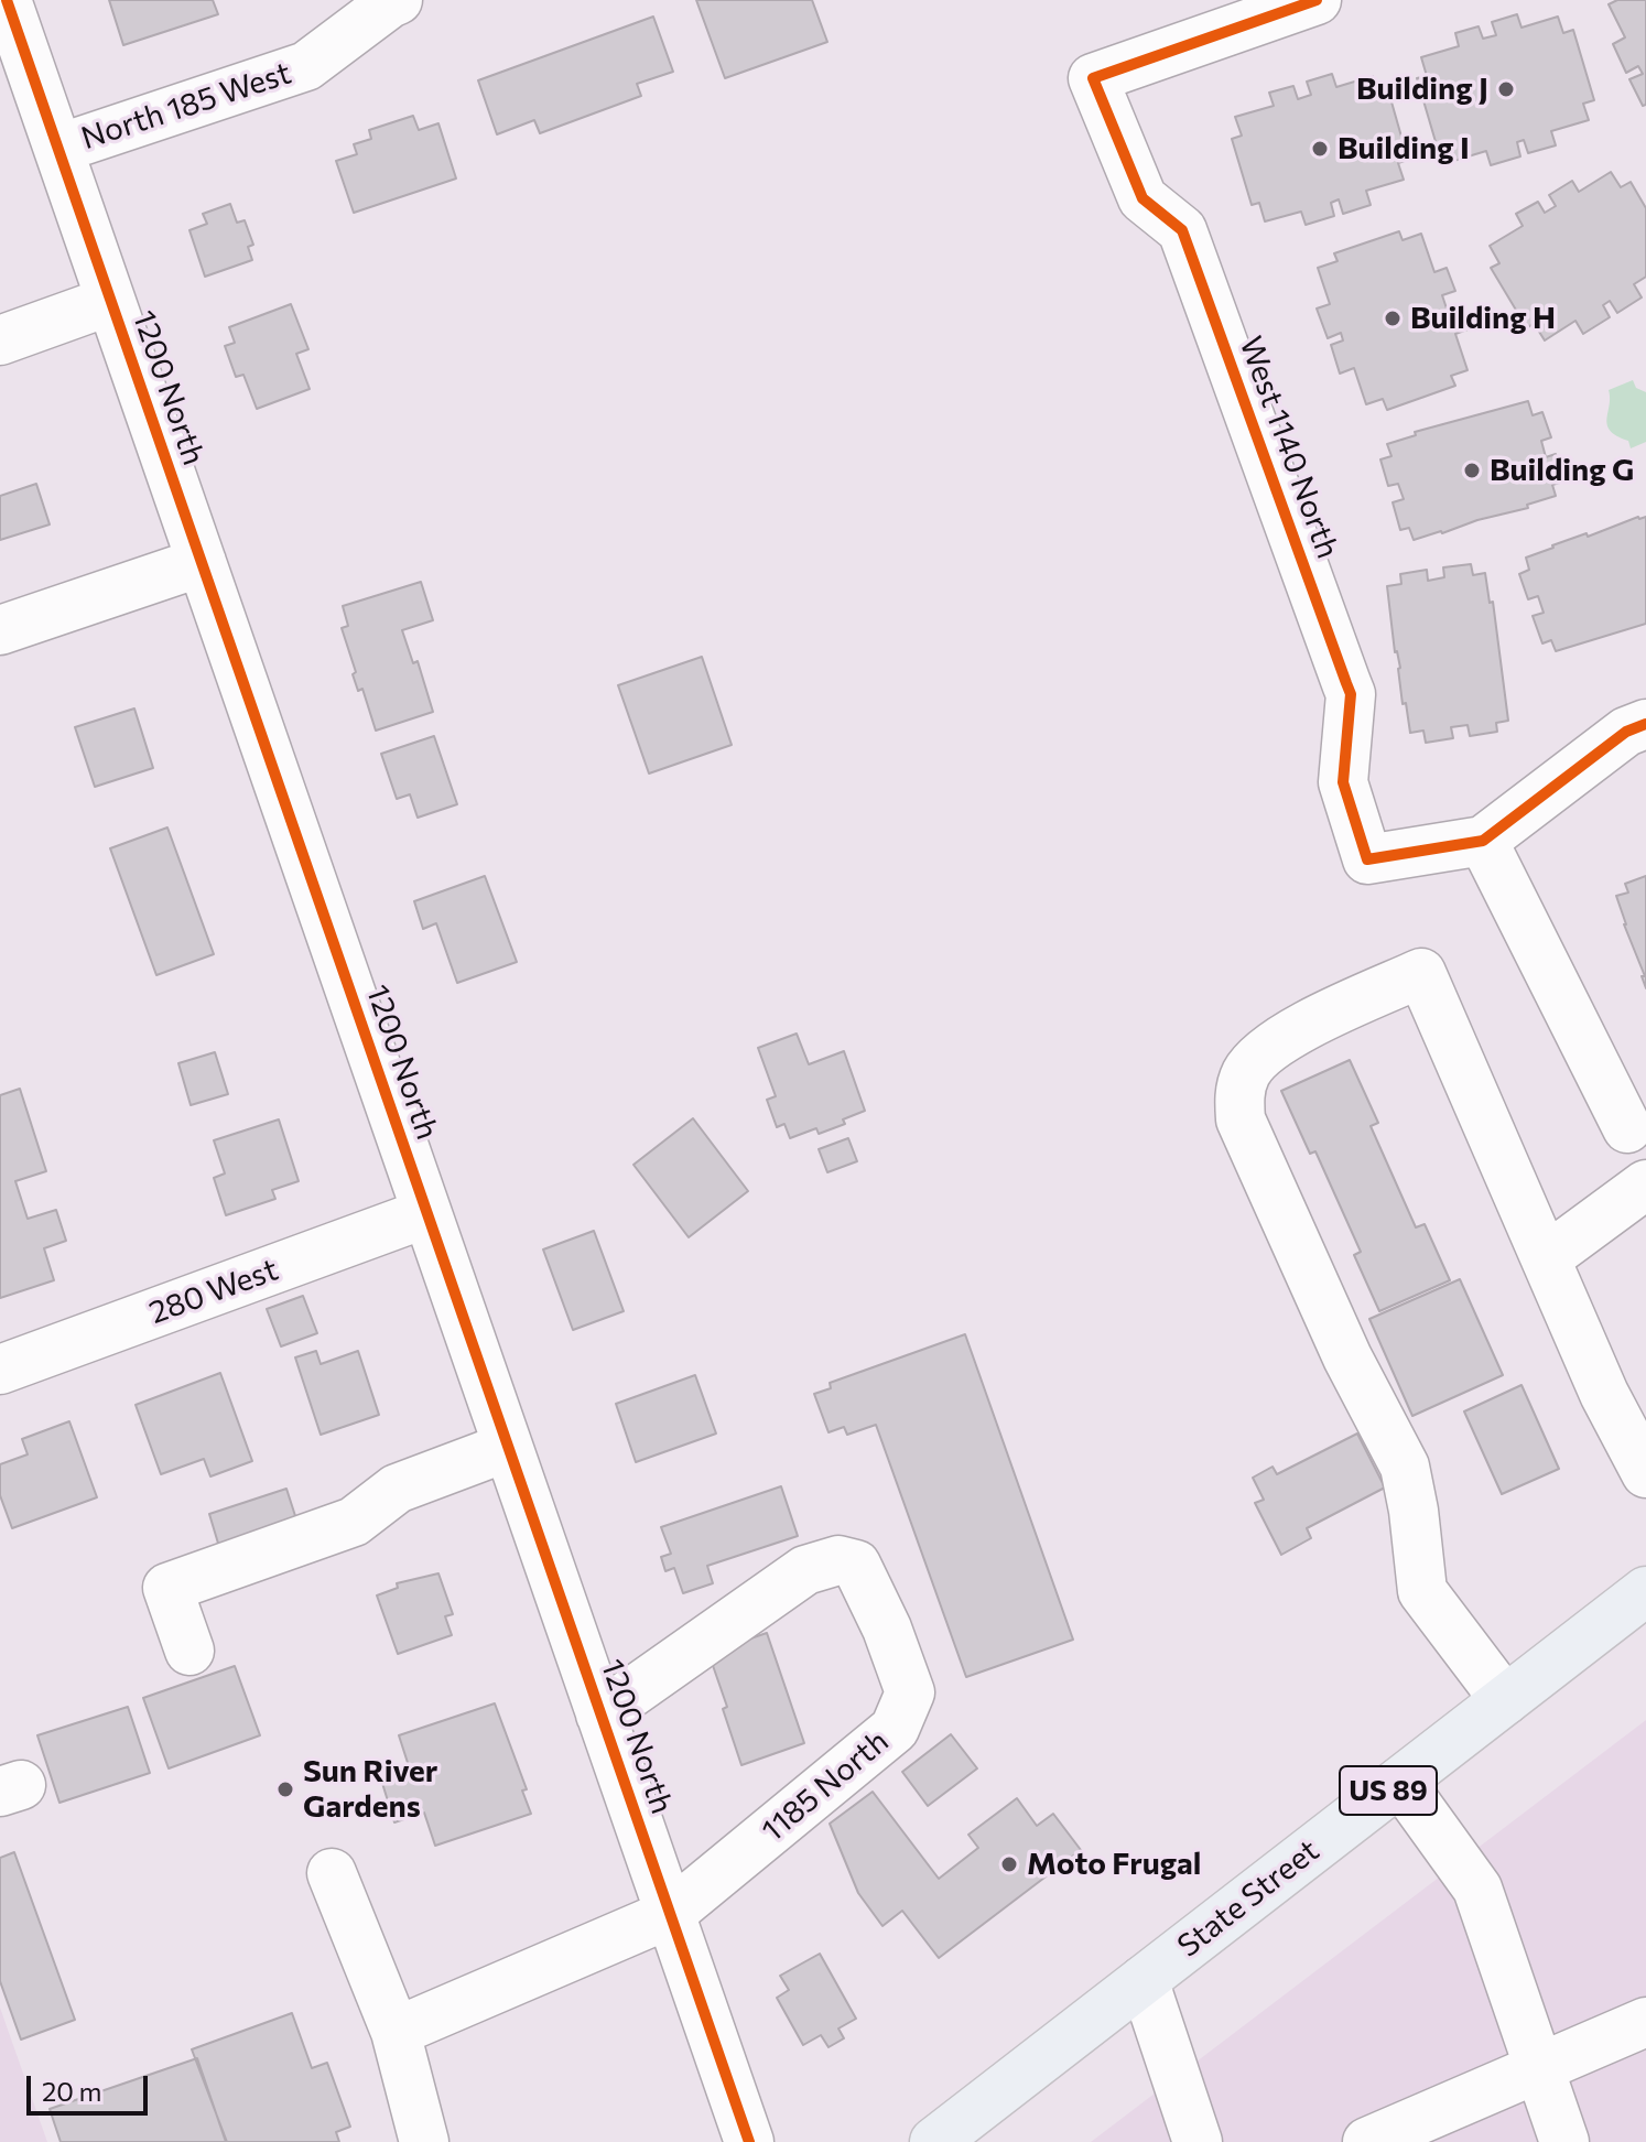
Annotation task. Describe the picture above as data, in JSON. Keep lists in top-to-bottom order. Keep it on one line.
{"streets":{"main road":["US 89","State Street"],"street":["North 185 West","1200 North","West 1140 North","280 West","1185 North"]},"crossings":[["North 185 West","1200 North"],["1200 North","280 West"],["1200 North","1185 North"]],"places":["Building J","Building I","Building H","Building G","Sun River Gardens","Moto Frugal"],"scale_bar":"20 m"}
